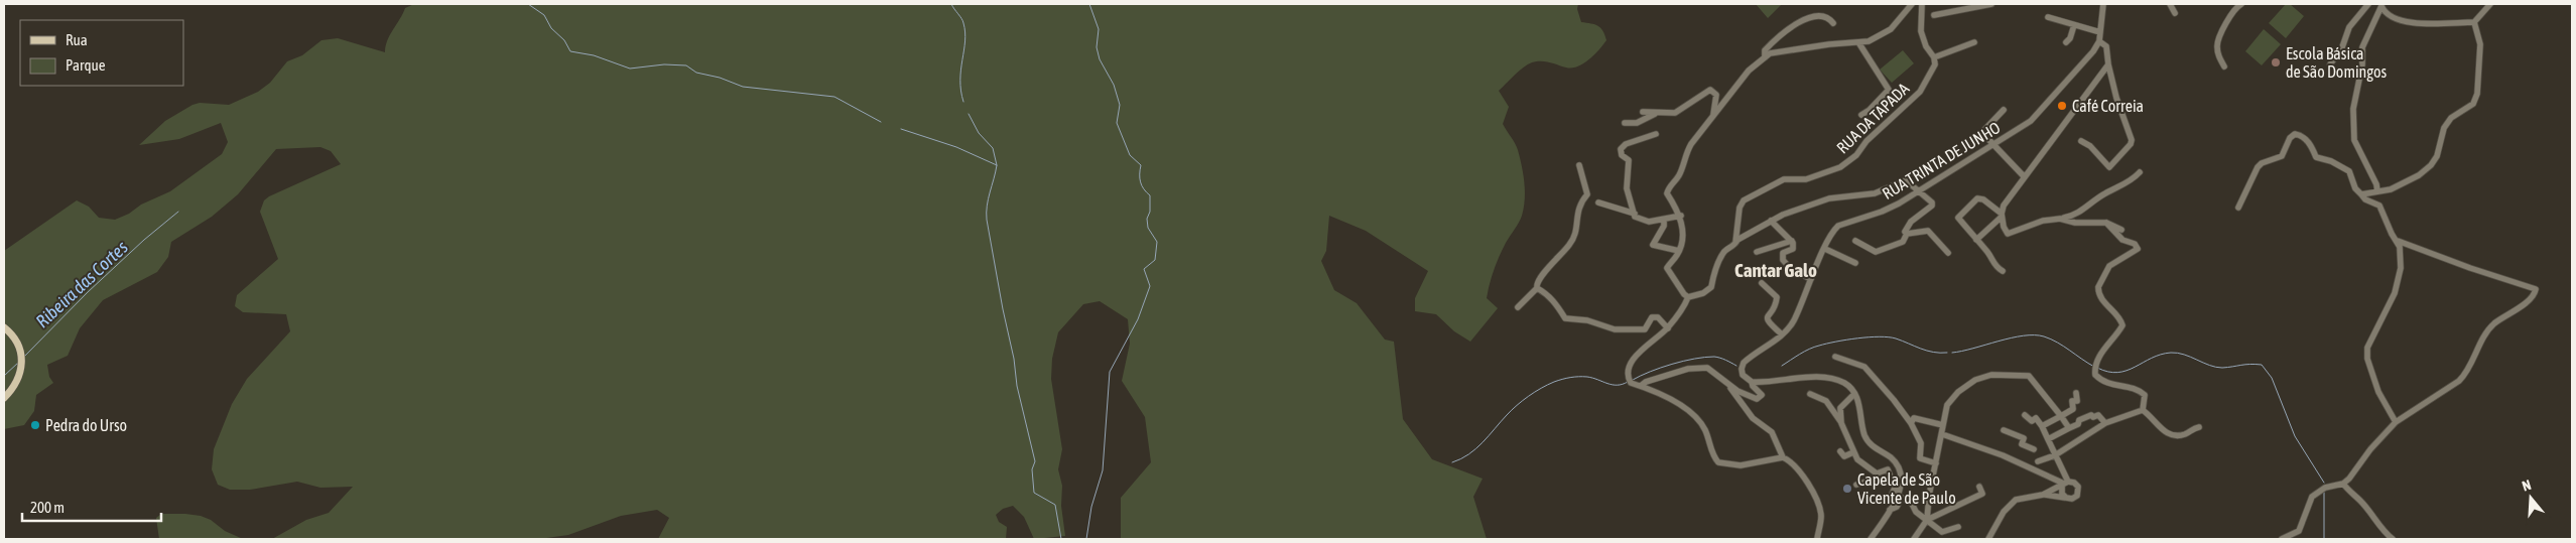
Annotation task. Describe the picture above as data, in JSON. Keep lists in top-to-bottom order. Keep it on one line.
{"streets":{"street":["RUA DA TAPADA","RUA TRINTA DE JUNHO"]},"districts":["Cantar Galo"],"water":["Ribeira das Cortes"],"places":["Escola Básica de São Domingos","Café Correia","Pedra do Urso","Capela de São Vicente de Paulo"],"legend":["Rua","Parque"],"scale_bar":"200 m","north":"top"}
